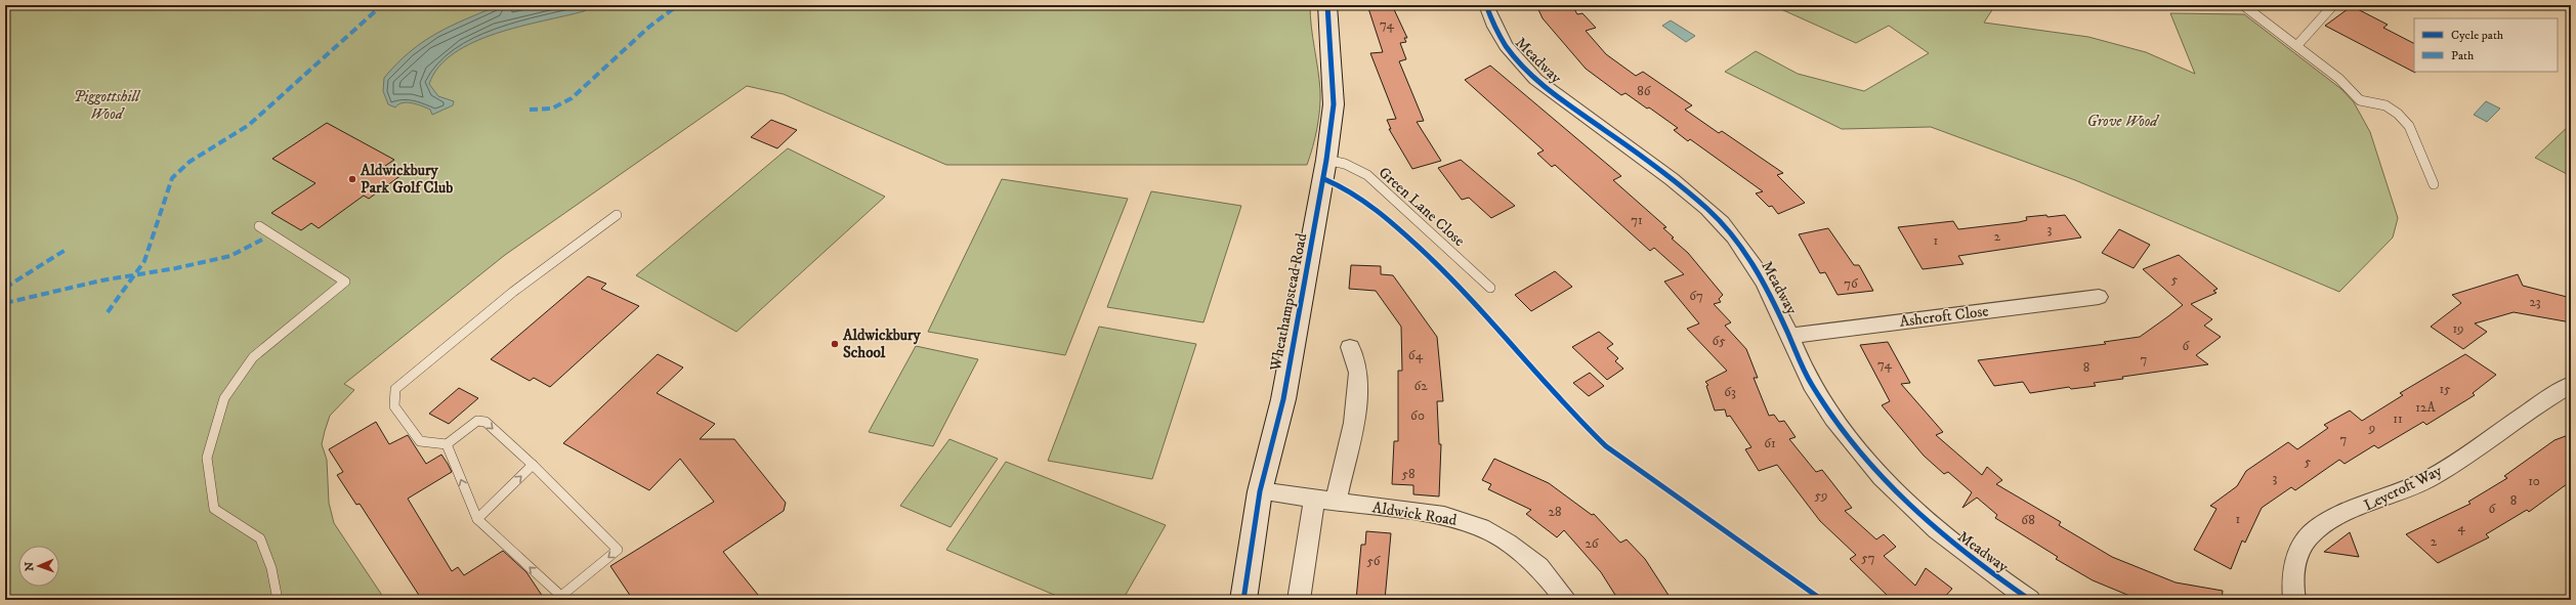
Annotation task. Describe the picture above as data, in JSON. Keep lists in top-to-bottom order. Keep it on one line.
{"streets":{"street":["Meadway","Wheathampstead Road","Ashcroft Close","Leycroft Way","Aldwick Road"],"lane":["Green Lane Close"]},"crossings":[["Meadway","Ashcroft Close"],["Green Lane Close","Wheathampstead Road"],["Wheathampstead Road","Aldwick Road"]],"parks":["Piggottshill Wood","Grove Wood"],"places":["Aldwickbury Park Golf Club","Aldwickbury School"],"house_numbers":["74","86","71","3","2","1","5","76","67","23","19","65","6","64","7","74","8","62","15","63","12A","60","11","9","7","61","5","58","3","10","59","8","6","28","1","68","4","2","26","57","56"],"legend":["Cycle path","Path"],"north":"left"}
